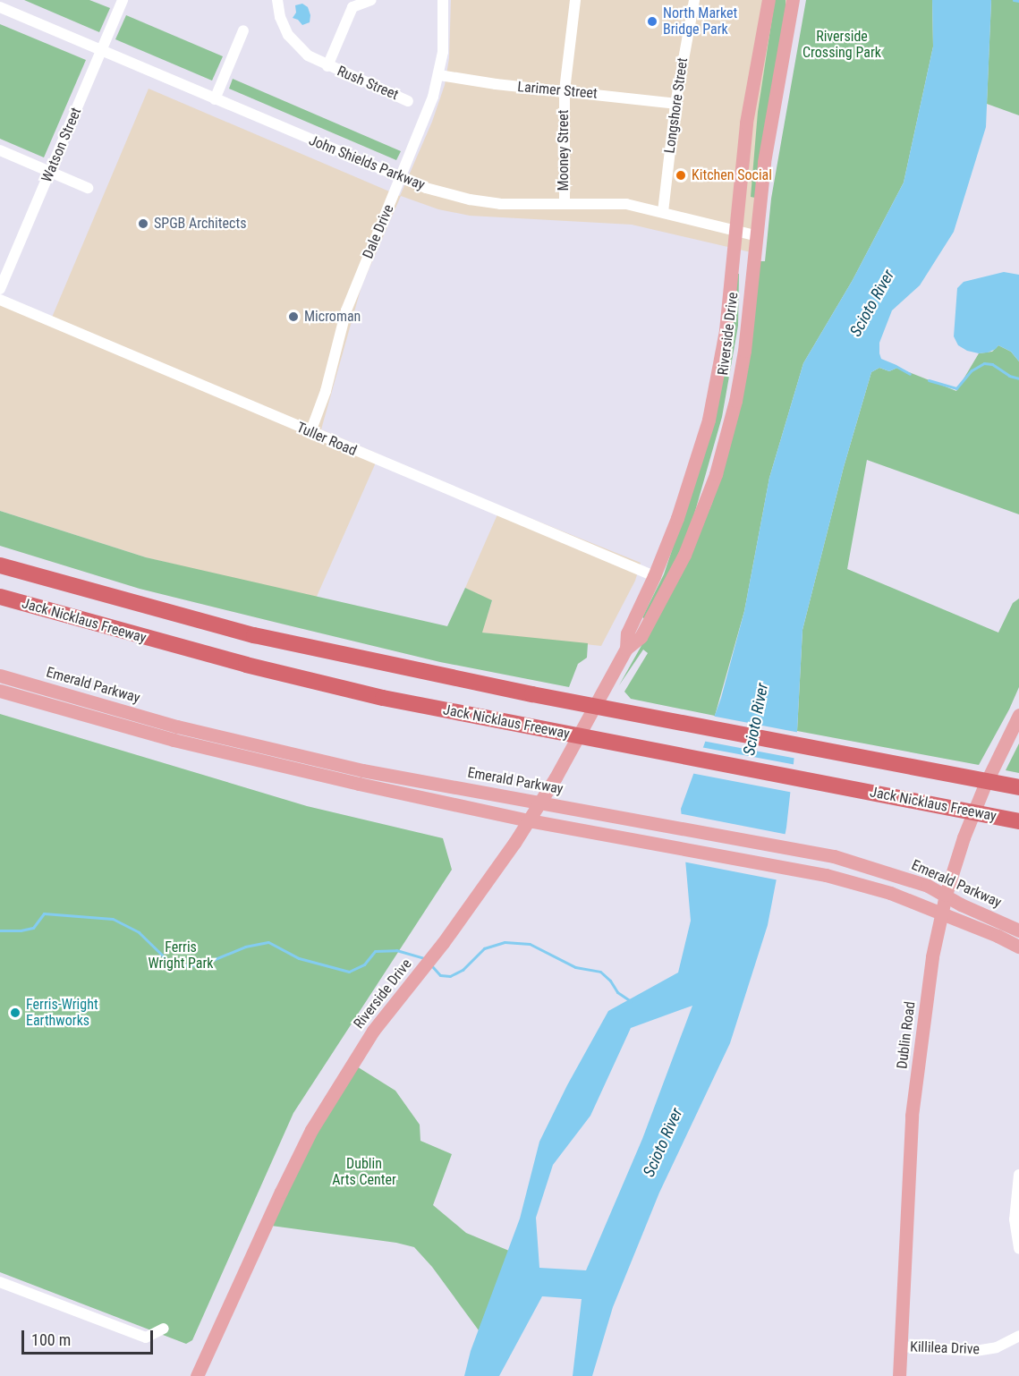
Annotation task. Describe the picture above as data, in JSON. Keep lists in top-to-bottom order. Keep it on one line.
{"streets":{"highway":["Jack Nicklaus Freeway"],"main road":["Riverside Drive","Emerald Parkway","Dublin Road"],"street":["Rush Street","Larimer Street","Longshore Street","Watson Street","Mooney Street","John Shields Parkway","Dale Drive","Tuller Road","Killilea Drive"]},"crossings":[["Larimer Street","Longshore Street"],["Larimer Street","Mooney Street"],["Larimer Street","Dale Drive"],["Longshore Street","John Shields Parkway"],["Watson Street","John Shields Parkway"],["Mooney Street","John Shields Parkway"],["John Shields Parkway","Dale Drive"],["John Shields Parkway","Riverside Drive"],["Dale Drive","Tuller Road"],["Riverside Drive","Tuller Road"],["Riverside Drive","Emerald Parkway"],["Emerald Parkway","Dublin Road"],["Dublin Road","Killilea Drive"]],"water":["Scioto River"],"parks":["Riverside Crossing Park","Ferris Wright Park","Dublin Arts Center"],"places":["North Market Bridge Park","Kitchen Social","SPGB Architects","Microman","Ferris-Wright Earthworks"],"scale_bar":"100 m"}
